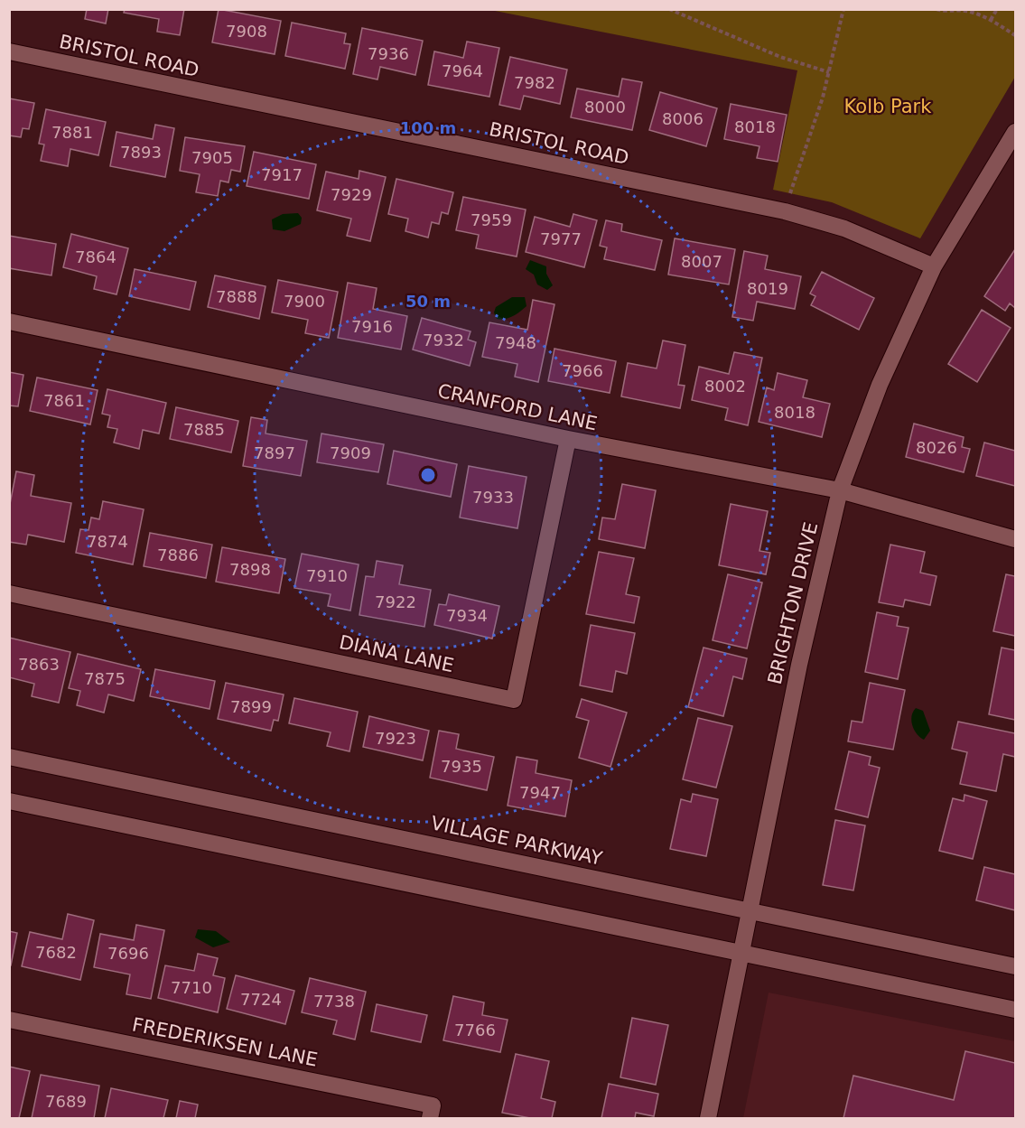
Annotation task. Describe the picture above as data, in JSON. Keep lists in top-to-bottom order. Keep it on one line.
{"streets":{"street":["BRISTOL ROAD","CRANFORD LANE","BRIGHTON DRIVE","DIANA LANE","VILLAGE PARKWAY","FREDERIKSEN LANE"]},"crossings":[["BRISTOL ROAD","BRIGHTON DRIVE"],["CRANFORD LANE","BRIGHTON DRIVE"],["CRANFORD LANE","DIANA LANE"],["BRIGHTON DRIVE","VILLAGE PARKWAY"]],"parks":["Kolb Park"],"house_numbers":["7908","7936","7964","7982","8000","8006","8018","7881","7893","7905","7917","7929","7959","7977","7864","8007","8019","7888","7900","7916","7932","7948","7966","8002","7861","8018","7885","8026","7897","7909","7933","7874","7886","7898","7910","7922","7934","7863","7875","7899","7923","7935","7947","7682","7696","7710","7724","7738","7766","7689"],"rings":["100 m","50 m"]}
